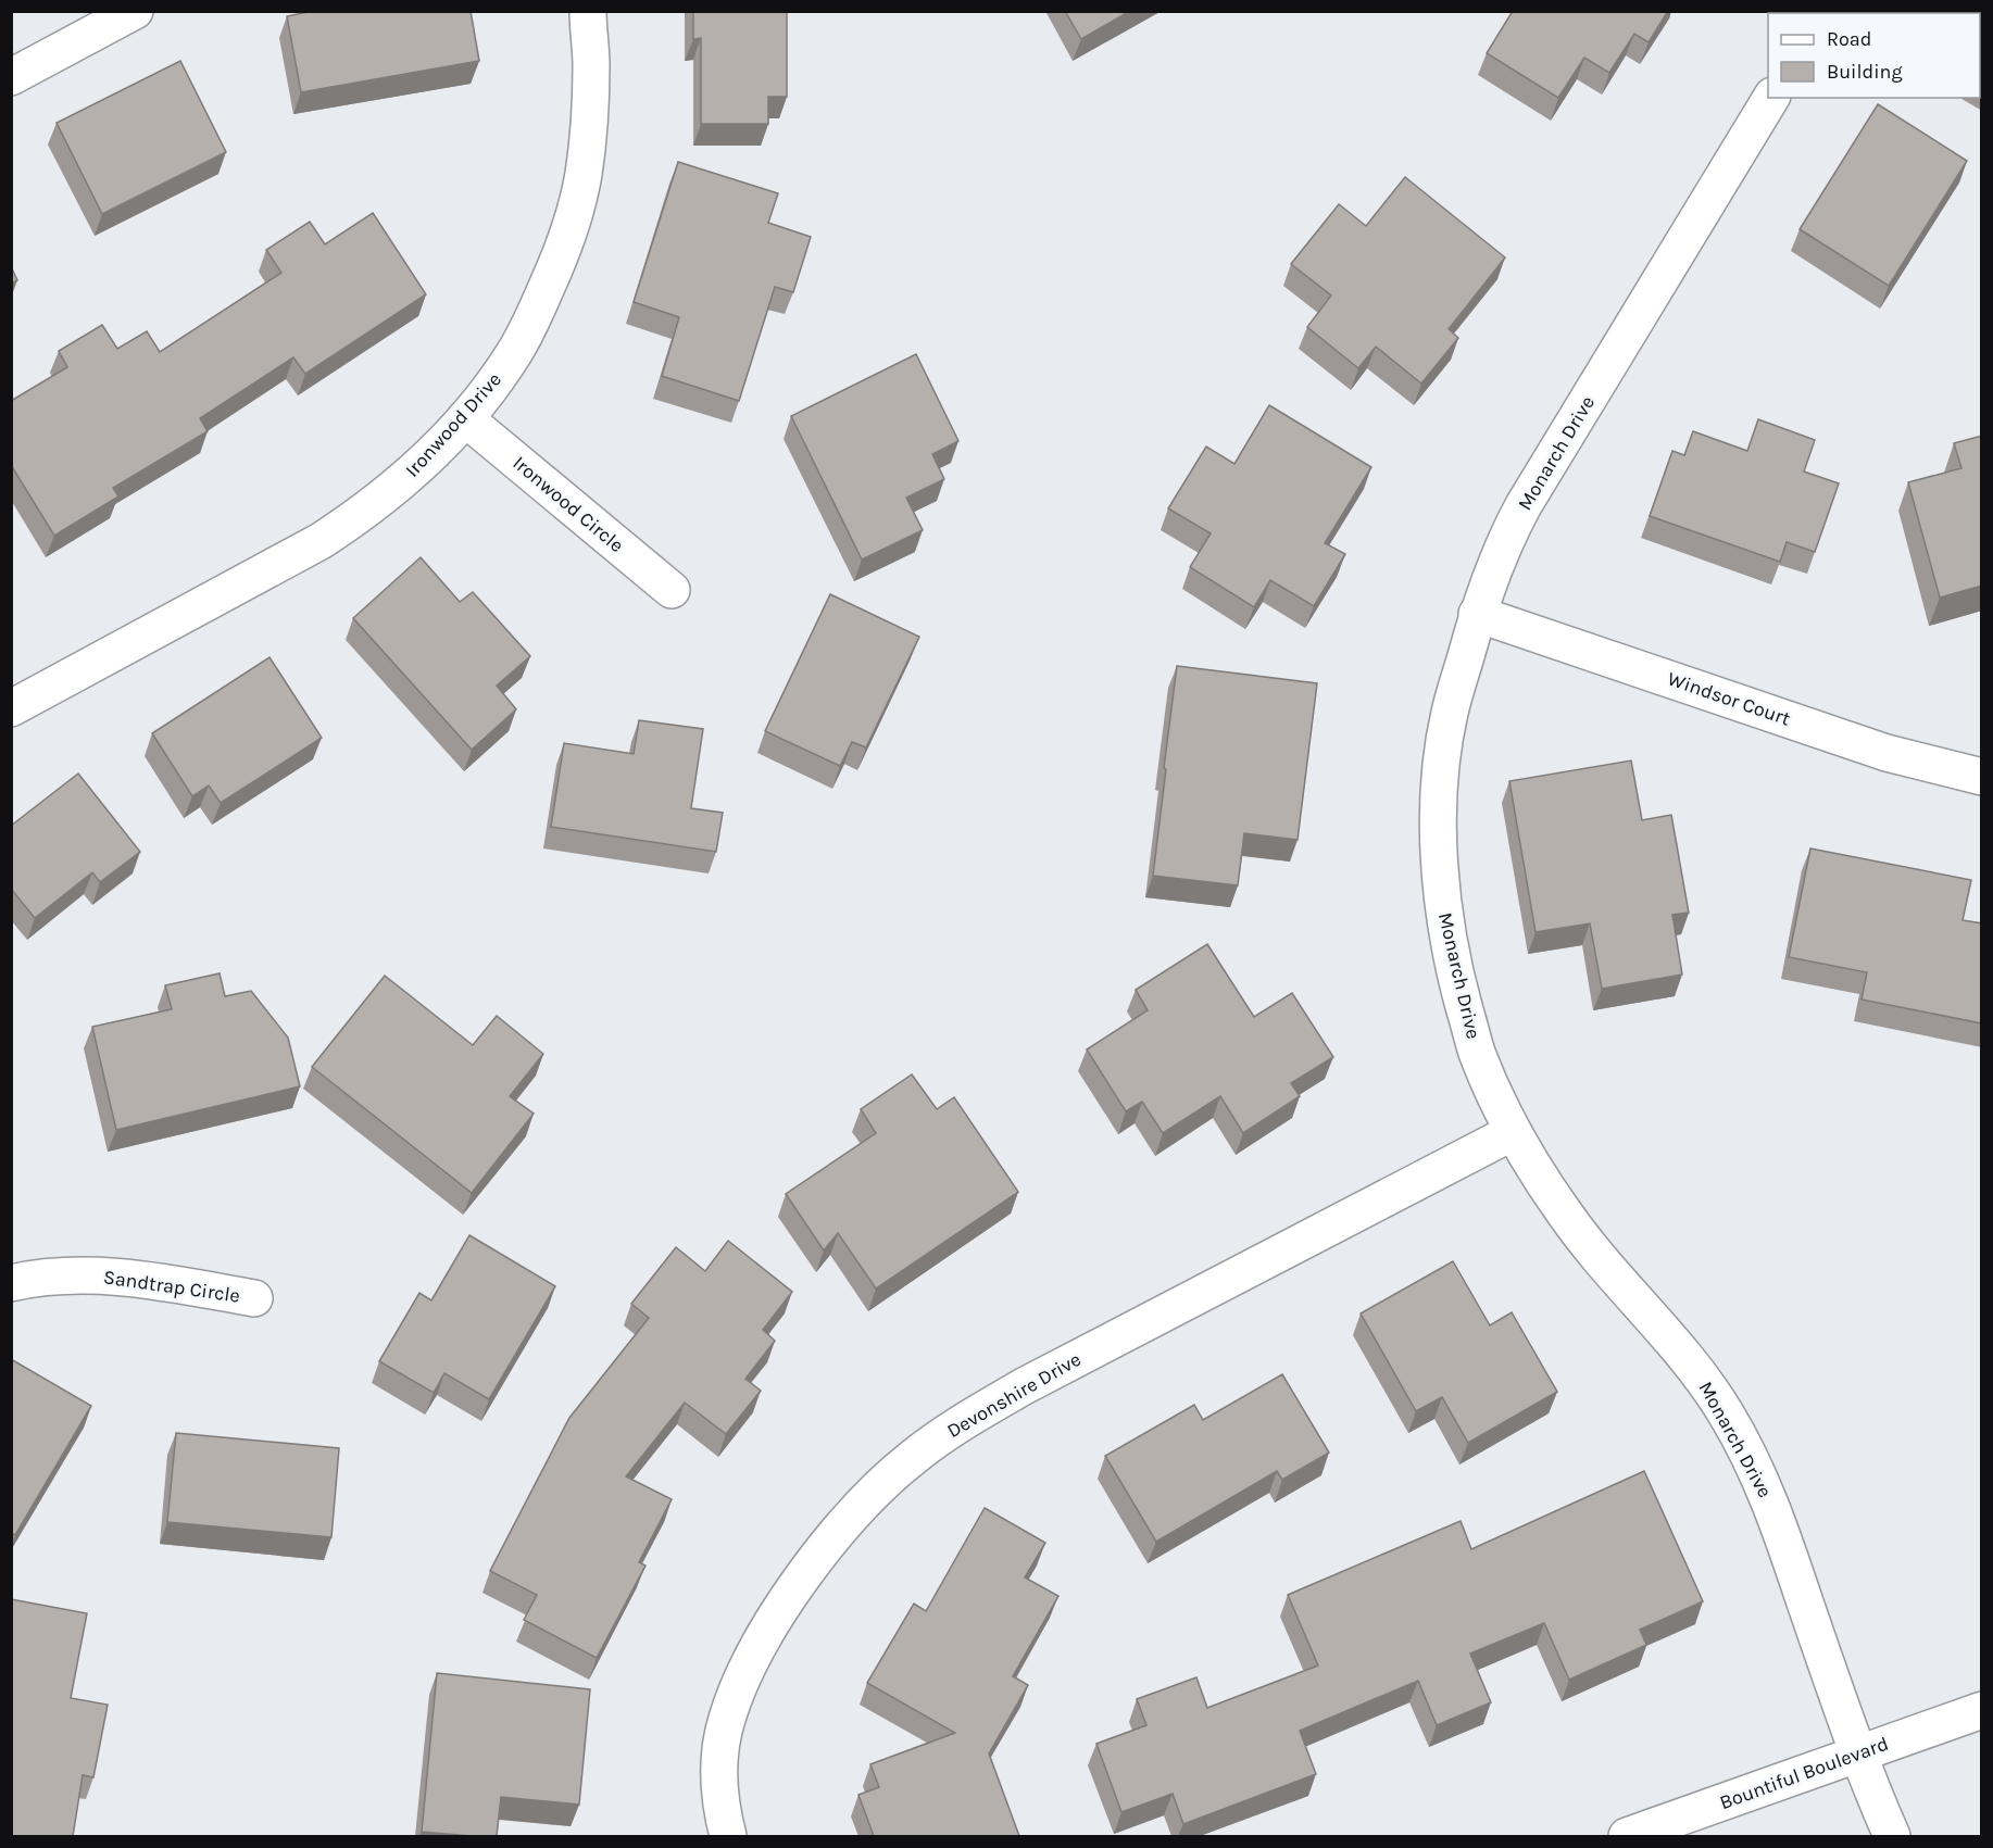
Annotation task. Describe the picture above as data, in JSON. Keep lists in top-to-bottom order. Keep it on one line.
{"streets":{"street":["Ironwood Drive","Monarch Drive","Ironwood Circle","Windsor Court","Sandtrap Circle","Devonshire Drive","Bountiful Boulevard"]},"crossings":[["Ironwood Drive","Ironwood Circle"],["Monarch Drive","Windsor Court"],["Monarch Drive","Devonshire Drive"],["Monarch Drive","Bountiful Boulevard"]],"legend":["Road","Building"]}
